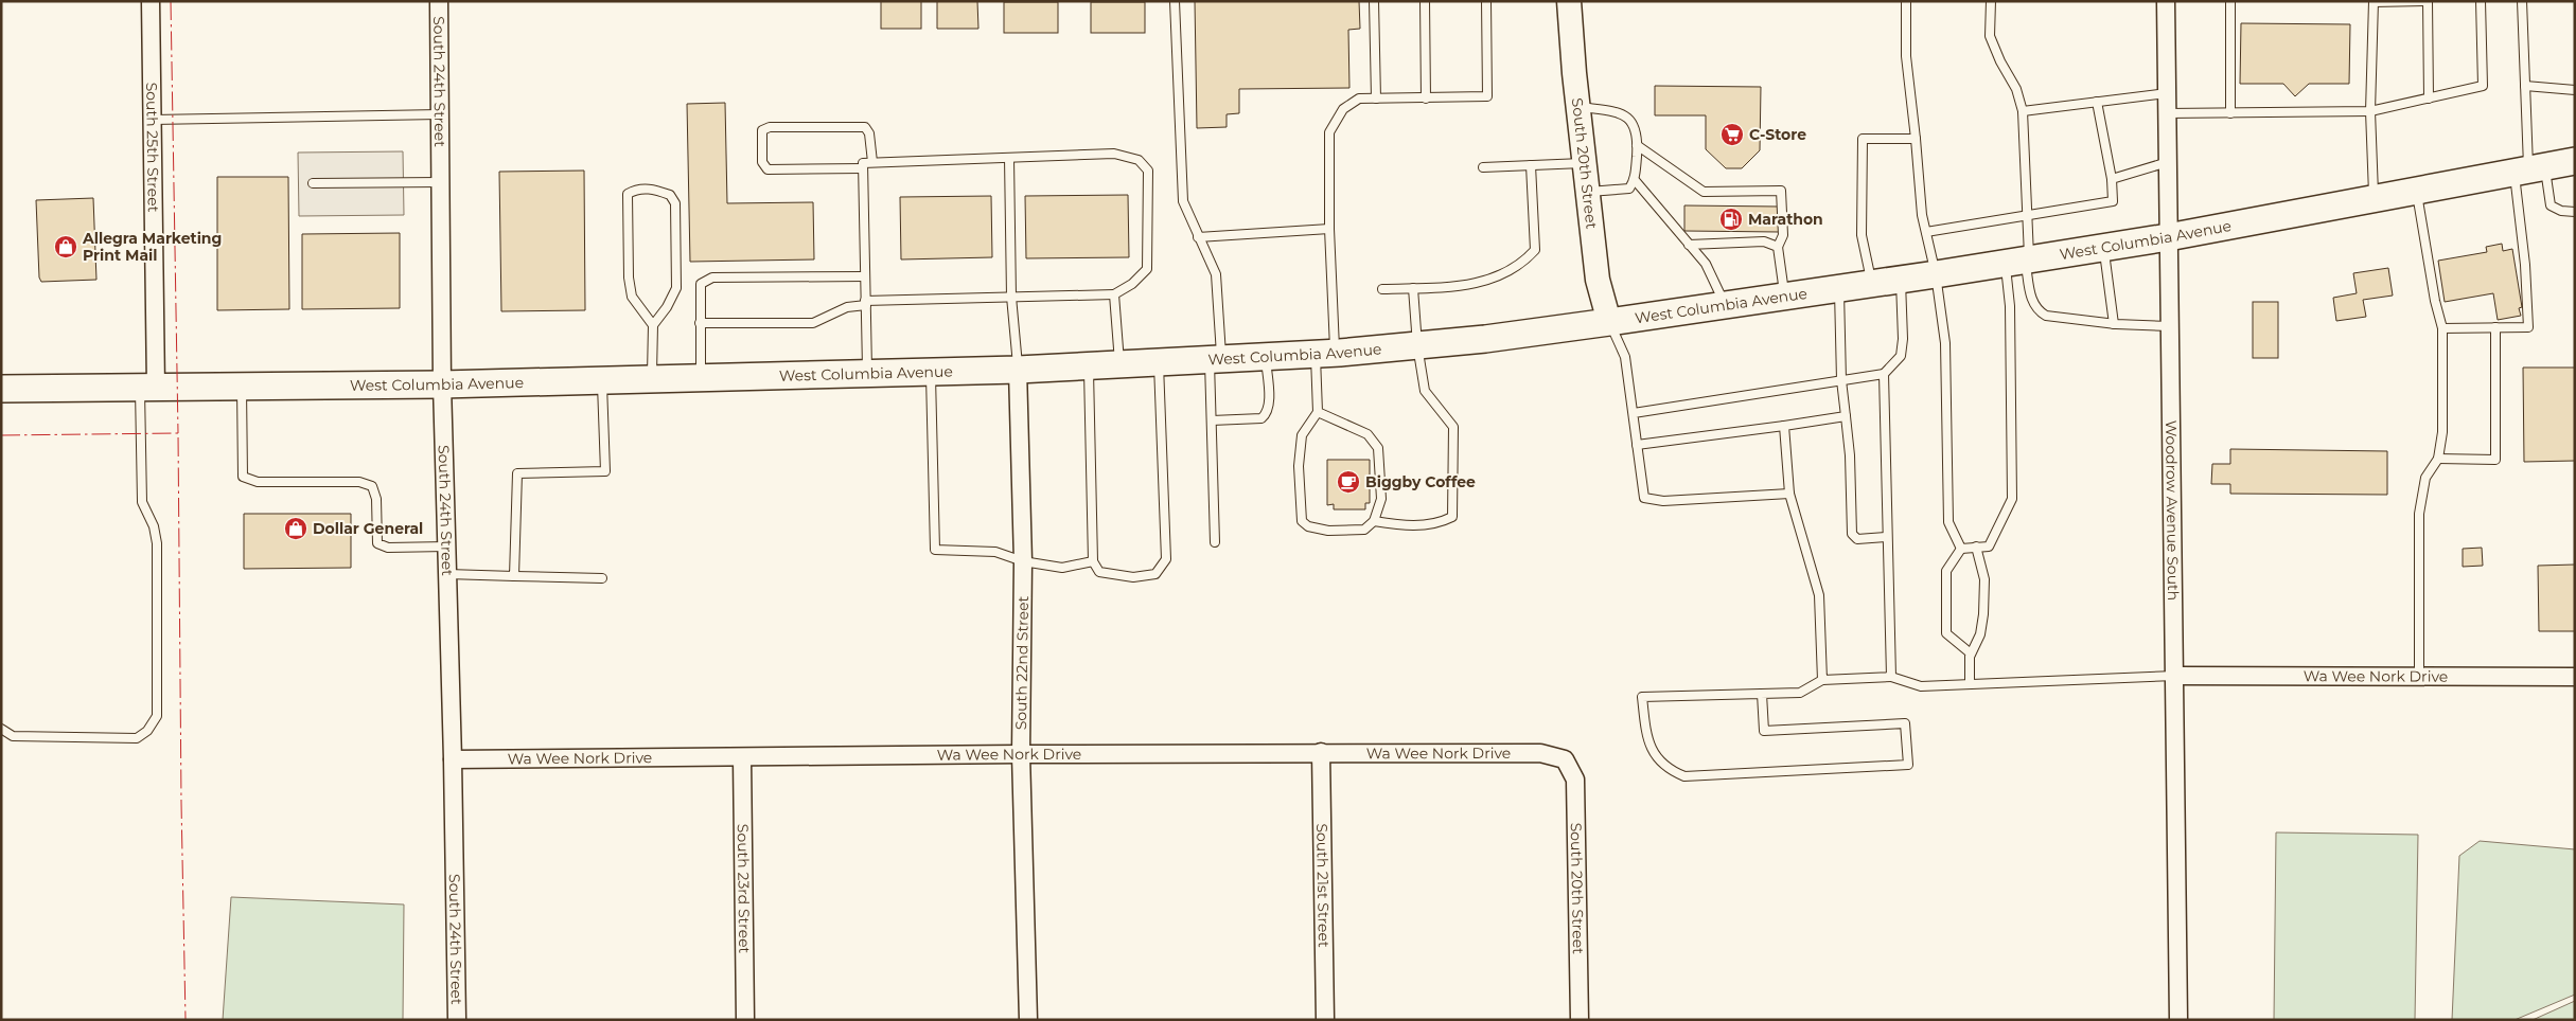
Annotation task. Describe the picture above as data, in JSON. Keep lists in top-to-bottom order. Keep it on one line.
{"streets":{"main road":["South 20th Street","West Columbia Avenue"],"street":["South 24th Street","South 25th Street","Woodrow Avenue South","South 22nd Street","Wa Wee Nork Drive","South 21st Street","South 23rd Street"]},"crossings":[["South 24th Street","West Columbia Avenue"],["South 24th Street","Wa Wee Nork Drive"],["South 25th Street","West Columbia Avenue"],["South 20th Street","West Columbia Avenue"],["South 20th Street","Wa Wee Nork Drive"],["West Columbia Avenue","Woodrow Avenue South"],["West Columbia Avenue","South 22nd Street"],["Woodrow Avenue South","Wa Wee Nork Drive"],["South 22nd Street","Wa Wee Nork Drive"],["Wa Wee Nork Drive","South 21st Street"],["Wa Wee Nork Drive","South 23rd Street"]],"places":{"supermarket":["C-Store"],"fuel station":["Marathon"],"shop":["Allegra Marketing Print Mail","Dollar General"],"cafe":["Biggby Coffee"]}}
